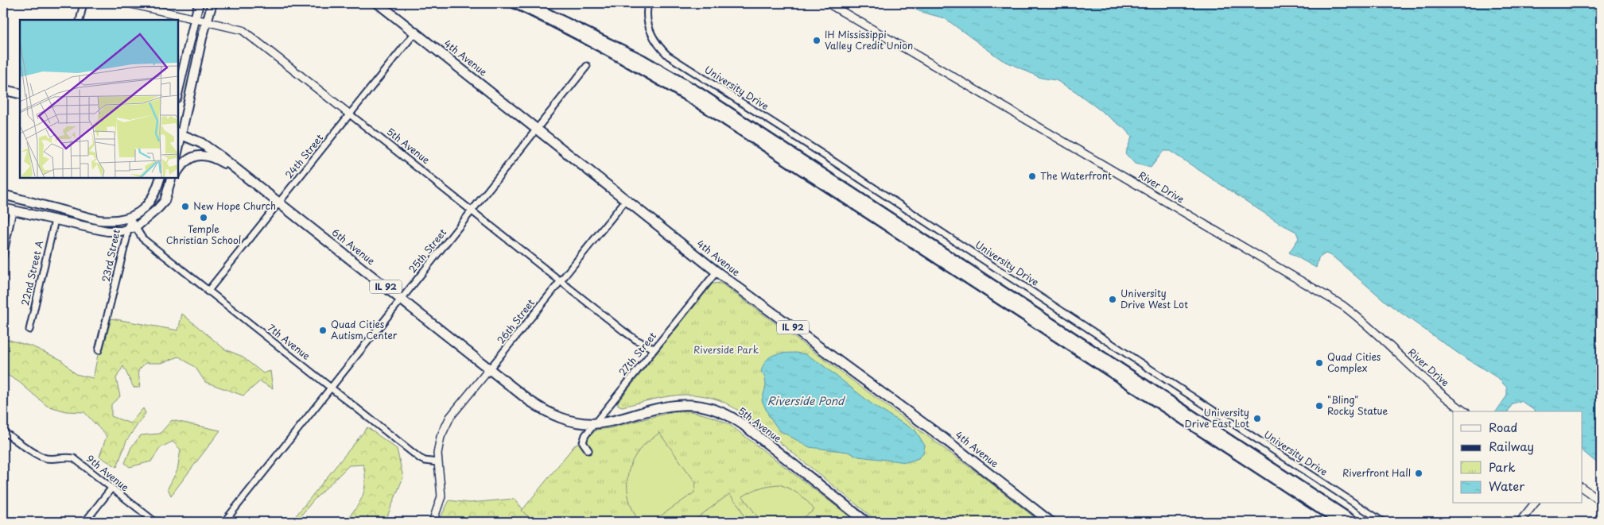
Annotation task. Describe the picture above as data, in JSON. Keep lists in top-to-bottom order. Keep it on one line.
{"streets":{"main road":["4th Avenue","5th Avenue","6th Avenue","23rd Street","IL 92"],"street":["University Drive","24th Street","River Drive","25th Street","22nd Street A","26th Street","7th Avenue","27th Street","9th Avenue"]},"crossings":[["4th Avenue","24th Street"],["4th Avenue","25th Street"],["4th Avenue","26th Street"],["4th Avenue","27th Street"],["5th Avenue","24th Street"],["5th Avenue","6th Avenue"],["5th Avenue","25th Street"],["5th Avenue","26th Street"],["5th Avenue","27th Street"],["24th Street","6th Avenue"],["24th Street","7th Avenue"],["6th Avenue","25th Street"],["6th Avenue","26th Street"],["6th Avenue","27th Street"],["25th Street","7th Avenue"],["23rd Street","7th Avenue"],["26th Street","7th Avenue"]],"water":["Riverside Pond"],"parks":["Riverside Park"],"places":["IH Mississippi Valley Credit Union","The Waterfront","New Hope Church","Temple Christian School","University Drive West Lot","Quad Cities Autism Center","Quad Cities Complex","\"Bling\" Rocky Statue","University Drive East Lot","Riverfront Hall"],"legend":["Road","Railway","Park","Water"]}
